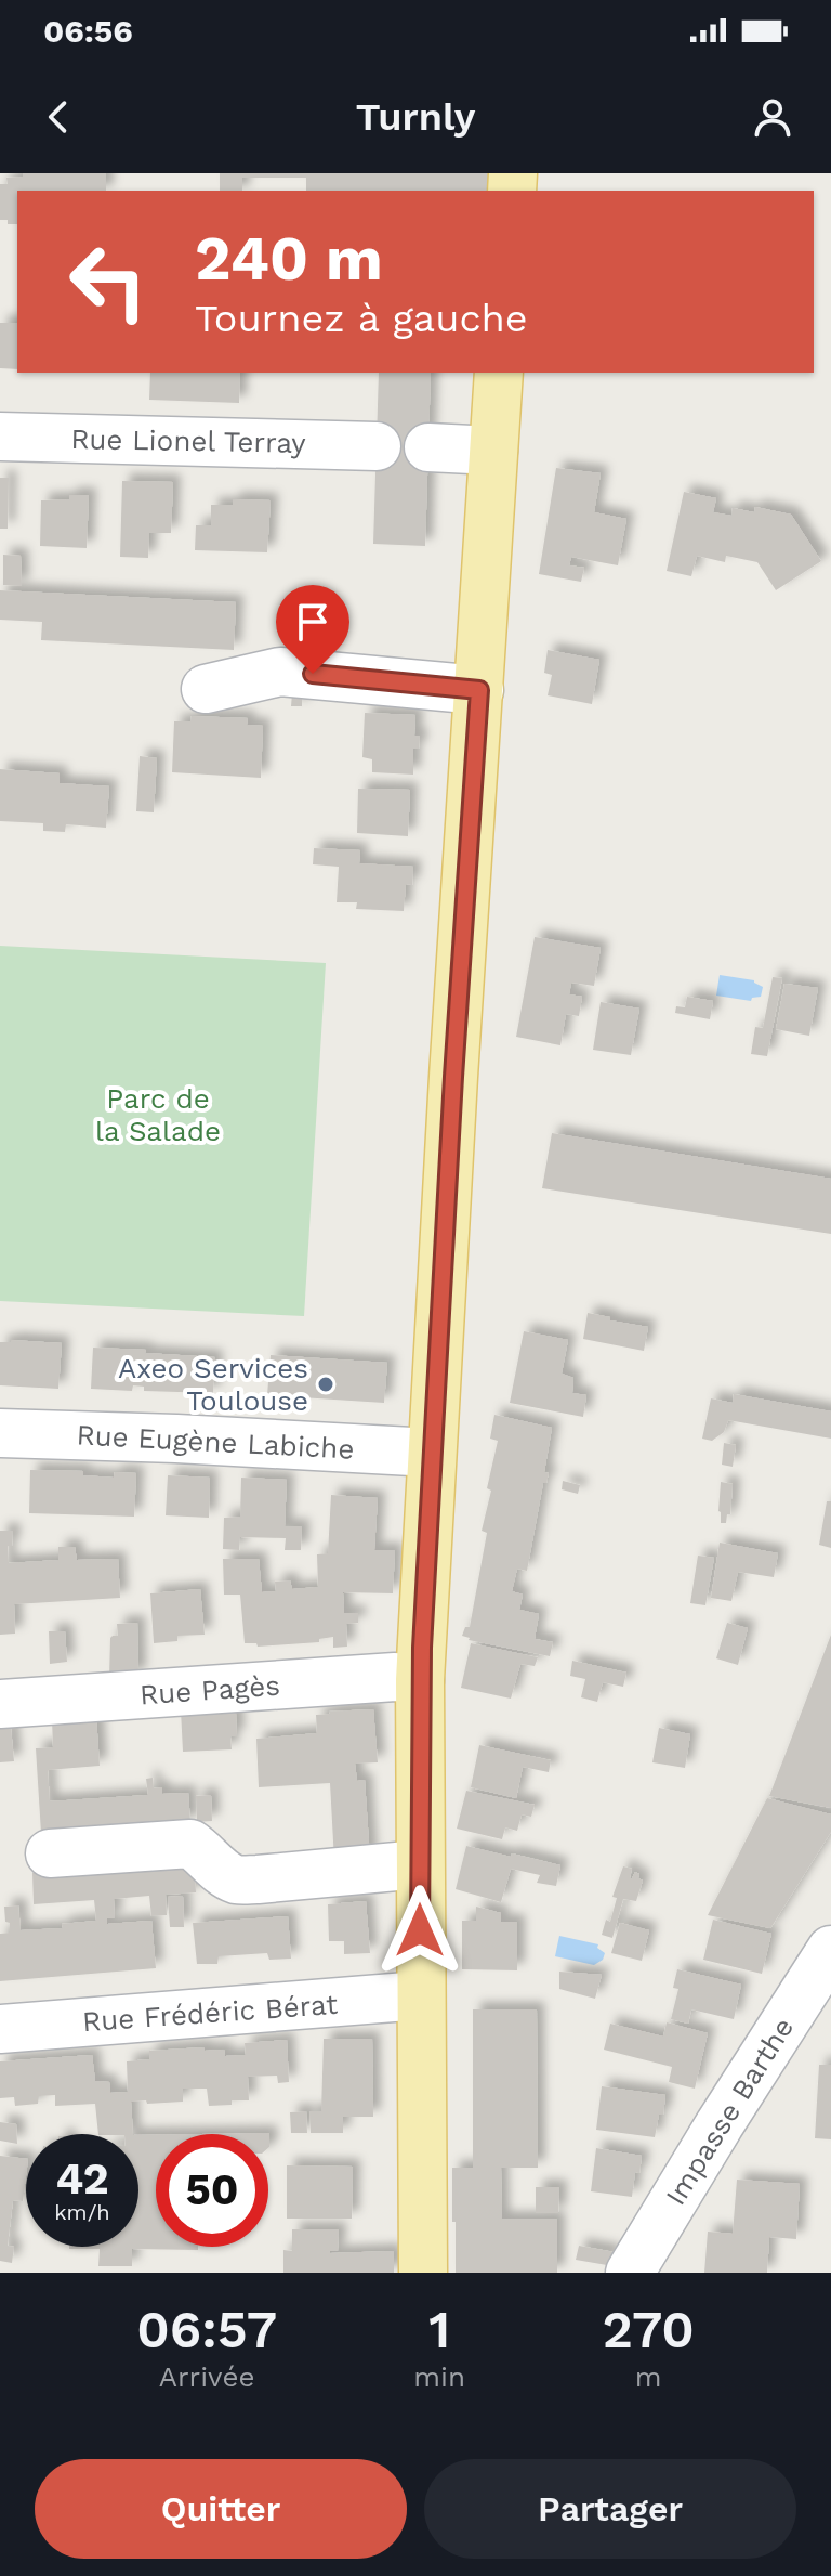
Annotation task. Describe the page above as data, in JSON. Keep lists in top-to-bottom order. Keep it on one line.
{"streets":{"street":["Rue Lionel Terray","Rue Eugène Labiche","Rue Pagès","Rue Frédéric Bérat","Impasse Barthe"]},"parks":["Parc de la Salade"],"places":["Axeo Services Toulouse"],"page":{"status":"06:56","header":"Turnly","turn":["240 m","Tournez à gauche"],"speed":"42 km/h","limit":"50","eta":["06:57","Arrivée","1","min","270","m"],"buttons":["Quitter","Partager"]}}
